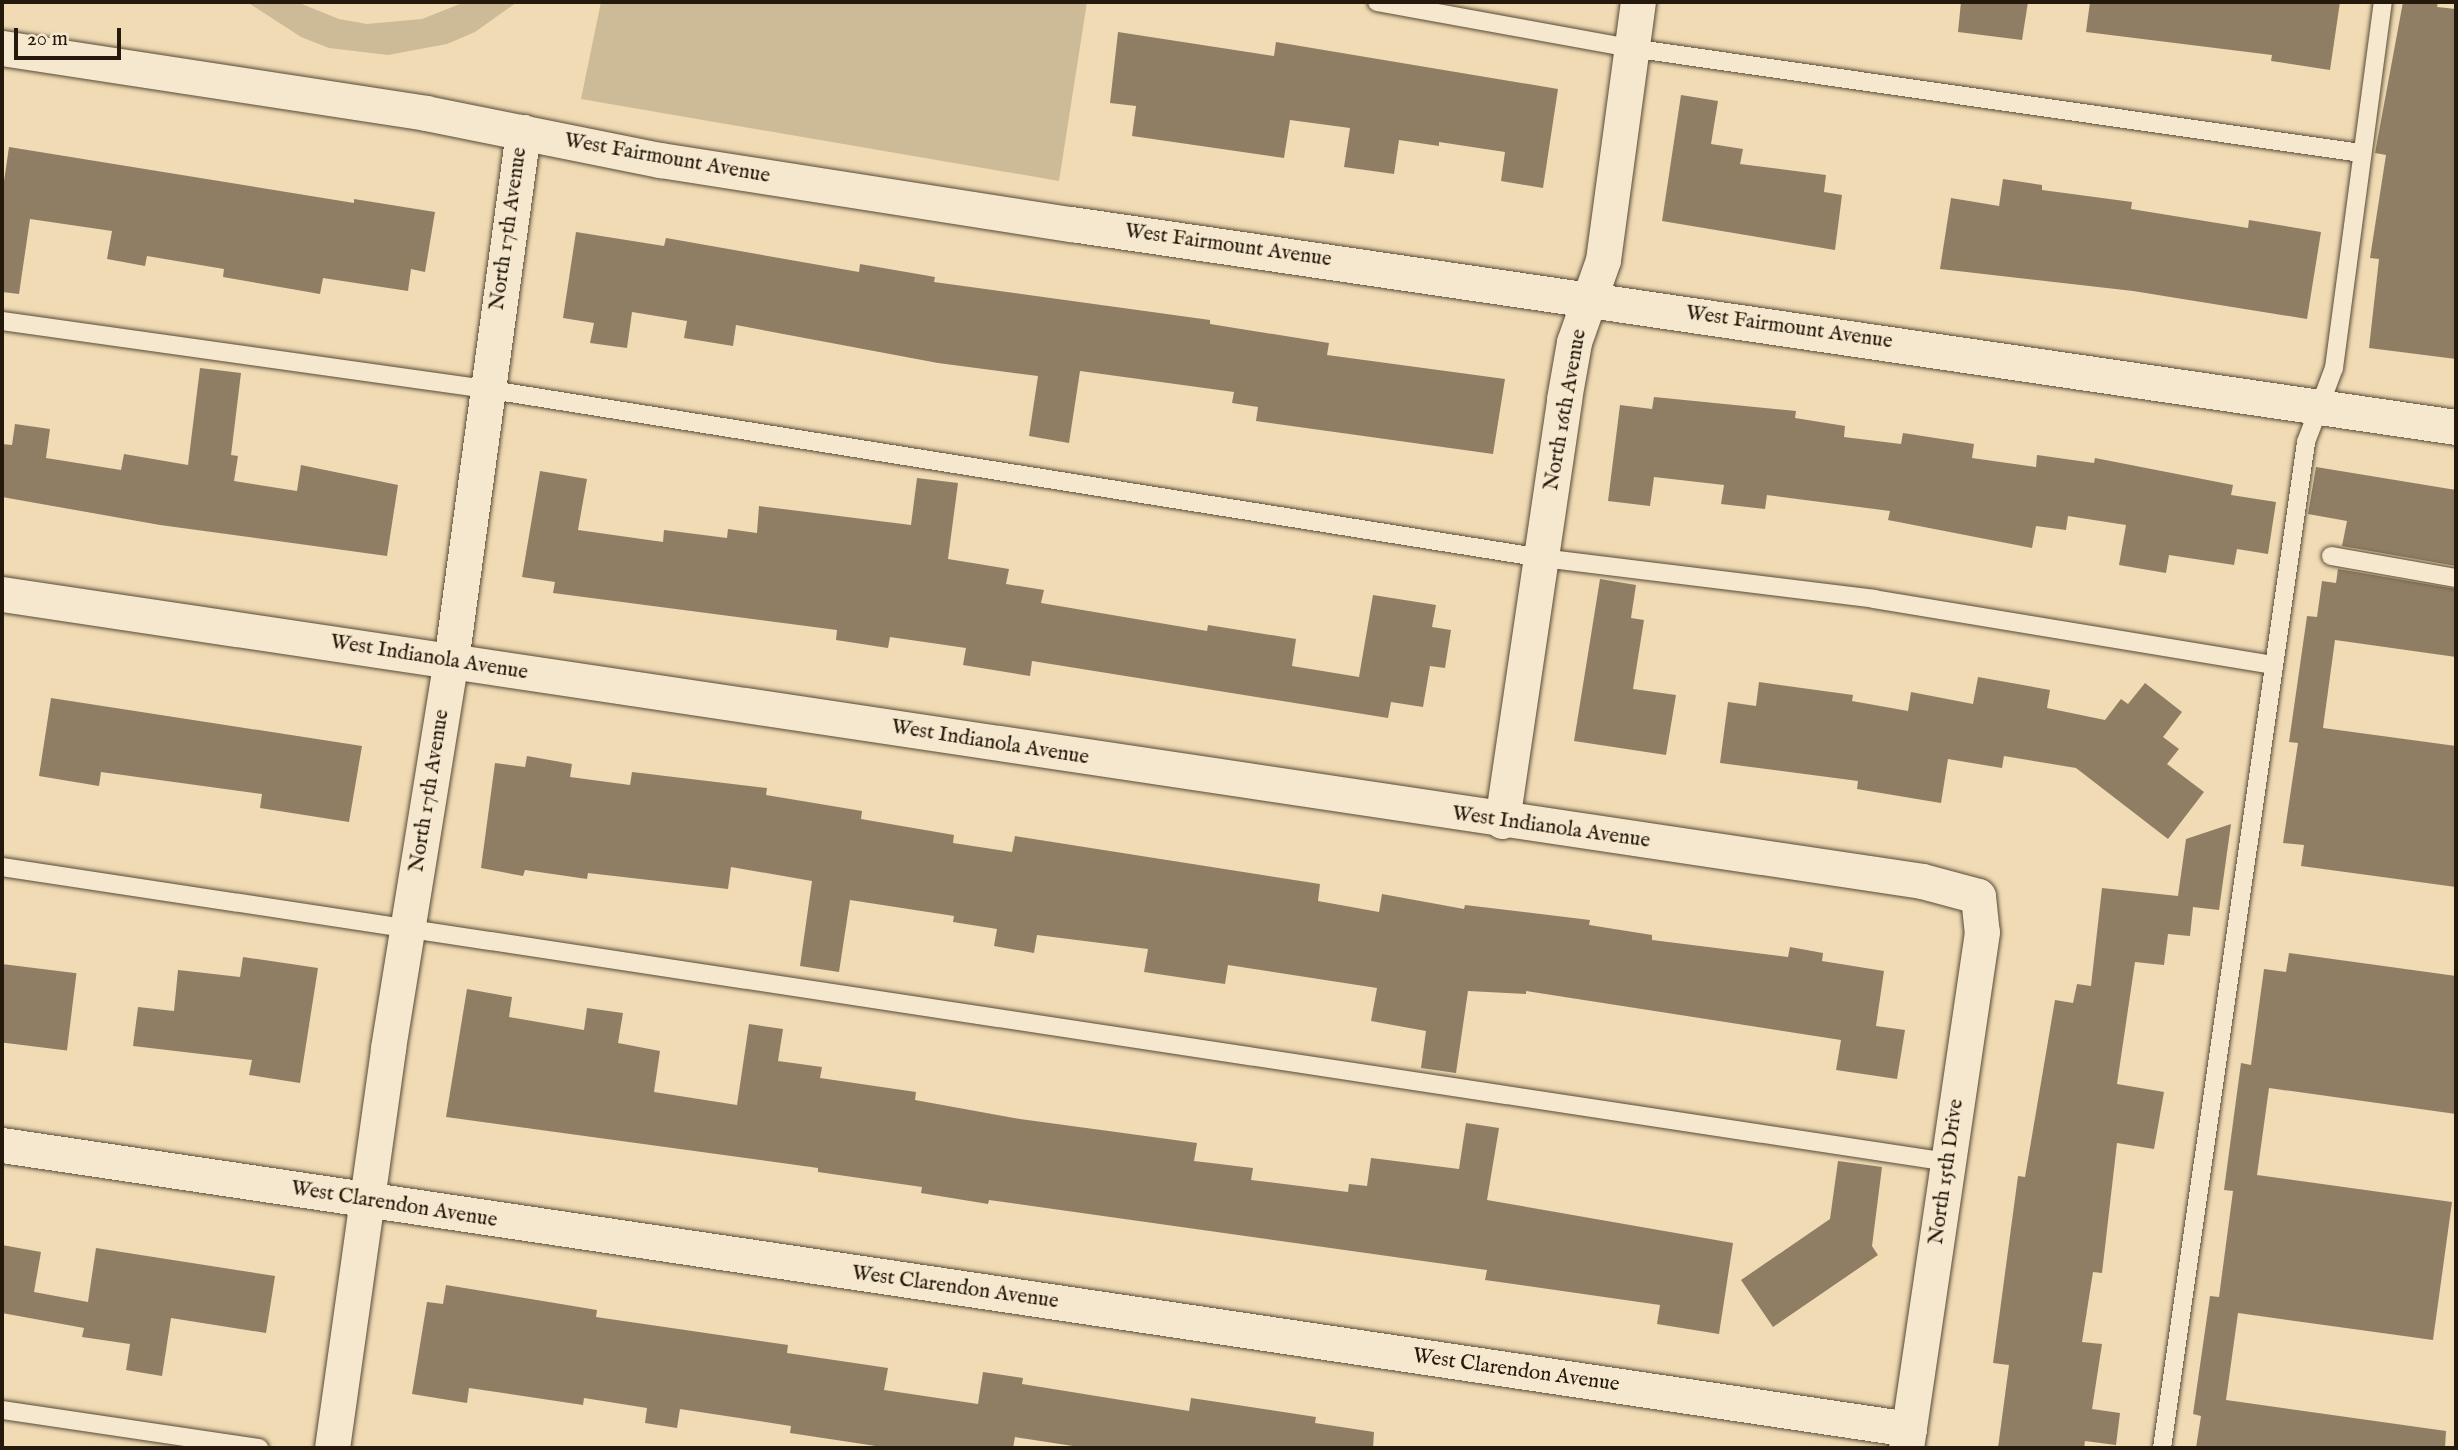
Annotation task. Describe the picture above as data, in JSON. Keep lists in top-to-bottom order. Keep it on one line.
{"streets":{"street":["West Fairmount Avenue","North 17th Avenue","North 16th Avenue","West Indianola Avenue","North 15th Drive","West Clarendon Avenue"]},"crossings":[["West Fairmount Avenue","North 17th Avenue"],["West Fairmount Avenue","North 16th Avenue"],["North 17th Avenue","West Indianola Avenue"],["North 17th Avenue","West Clarendon Avenue"],["North 16th Avenue","West Indianola Avenue"],["West Indianola Avenue","North 15th Drive"],["North 15th Drive","West Clarendon Avenue"]],"scale_bar":"20 m"}
